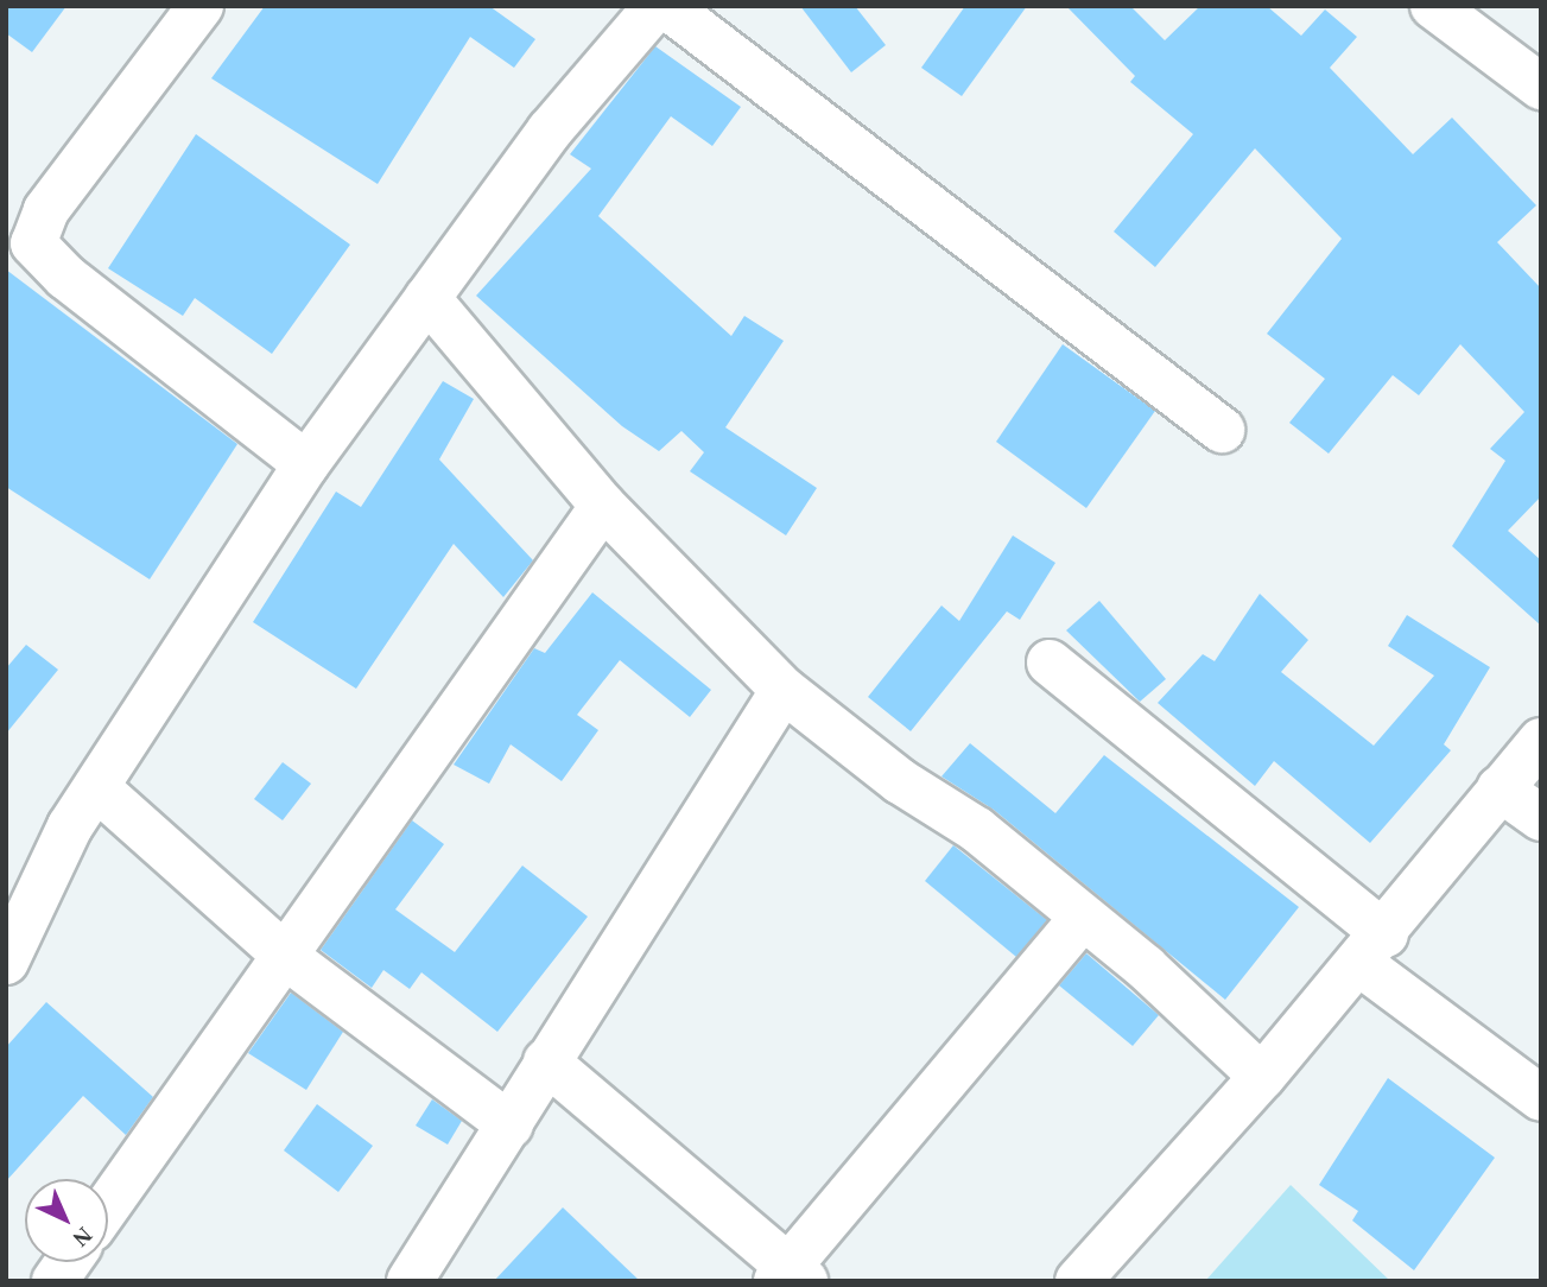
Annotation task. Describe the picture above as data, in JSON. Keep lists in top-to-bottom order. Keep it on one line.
{"north":"bottom right"}
